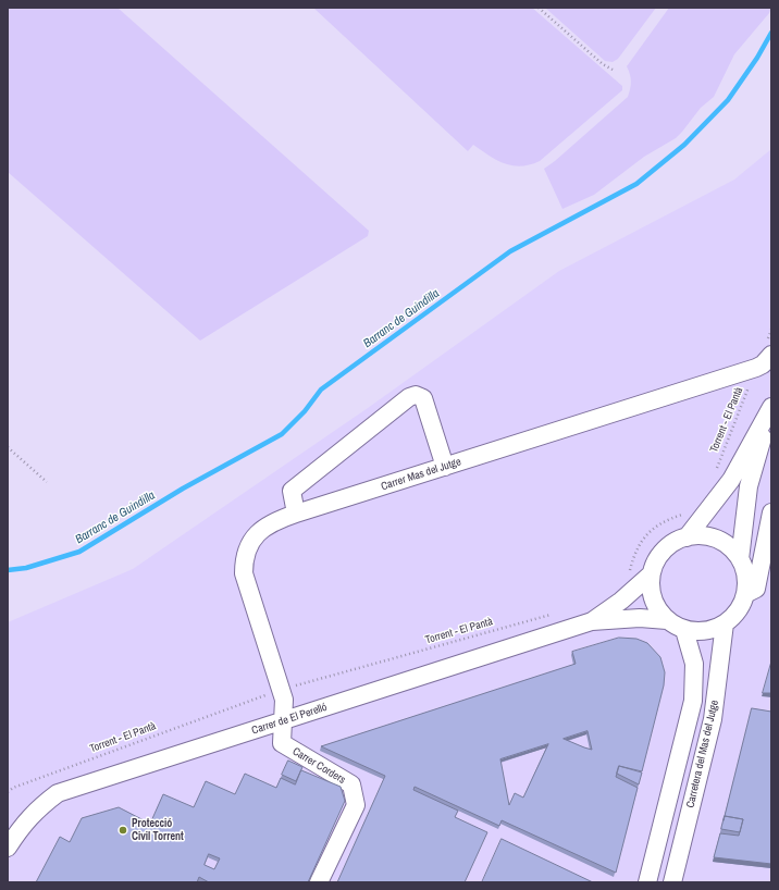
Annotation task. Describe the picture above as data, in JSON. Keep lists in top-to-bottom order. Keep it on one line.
{"streets":{"street":["Carrer Mas del Jutge","Carrer de El Perelló","Carretera del Mas del Jutge","Carrer Corders"],"path":["Torrent - El Pantà"]},"crossings":[["Torrent - El Pantà","Carrer Mas del Jutge"],["Carrer Mas del Jutge","Carrer de El Perelló"],["Carrer Mas del Jutge","Carrer Corders"],["Carrer de El Perelló","Carrer Corders"]],"water":["Barranc de Guindilla"],"places":["Protecció Civil Torrent"]}
